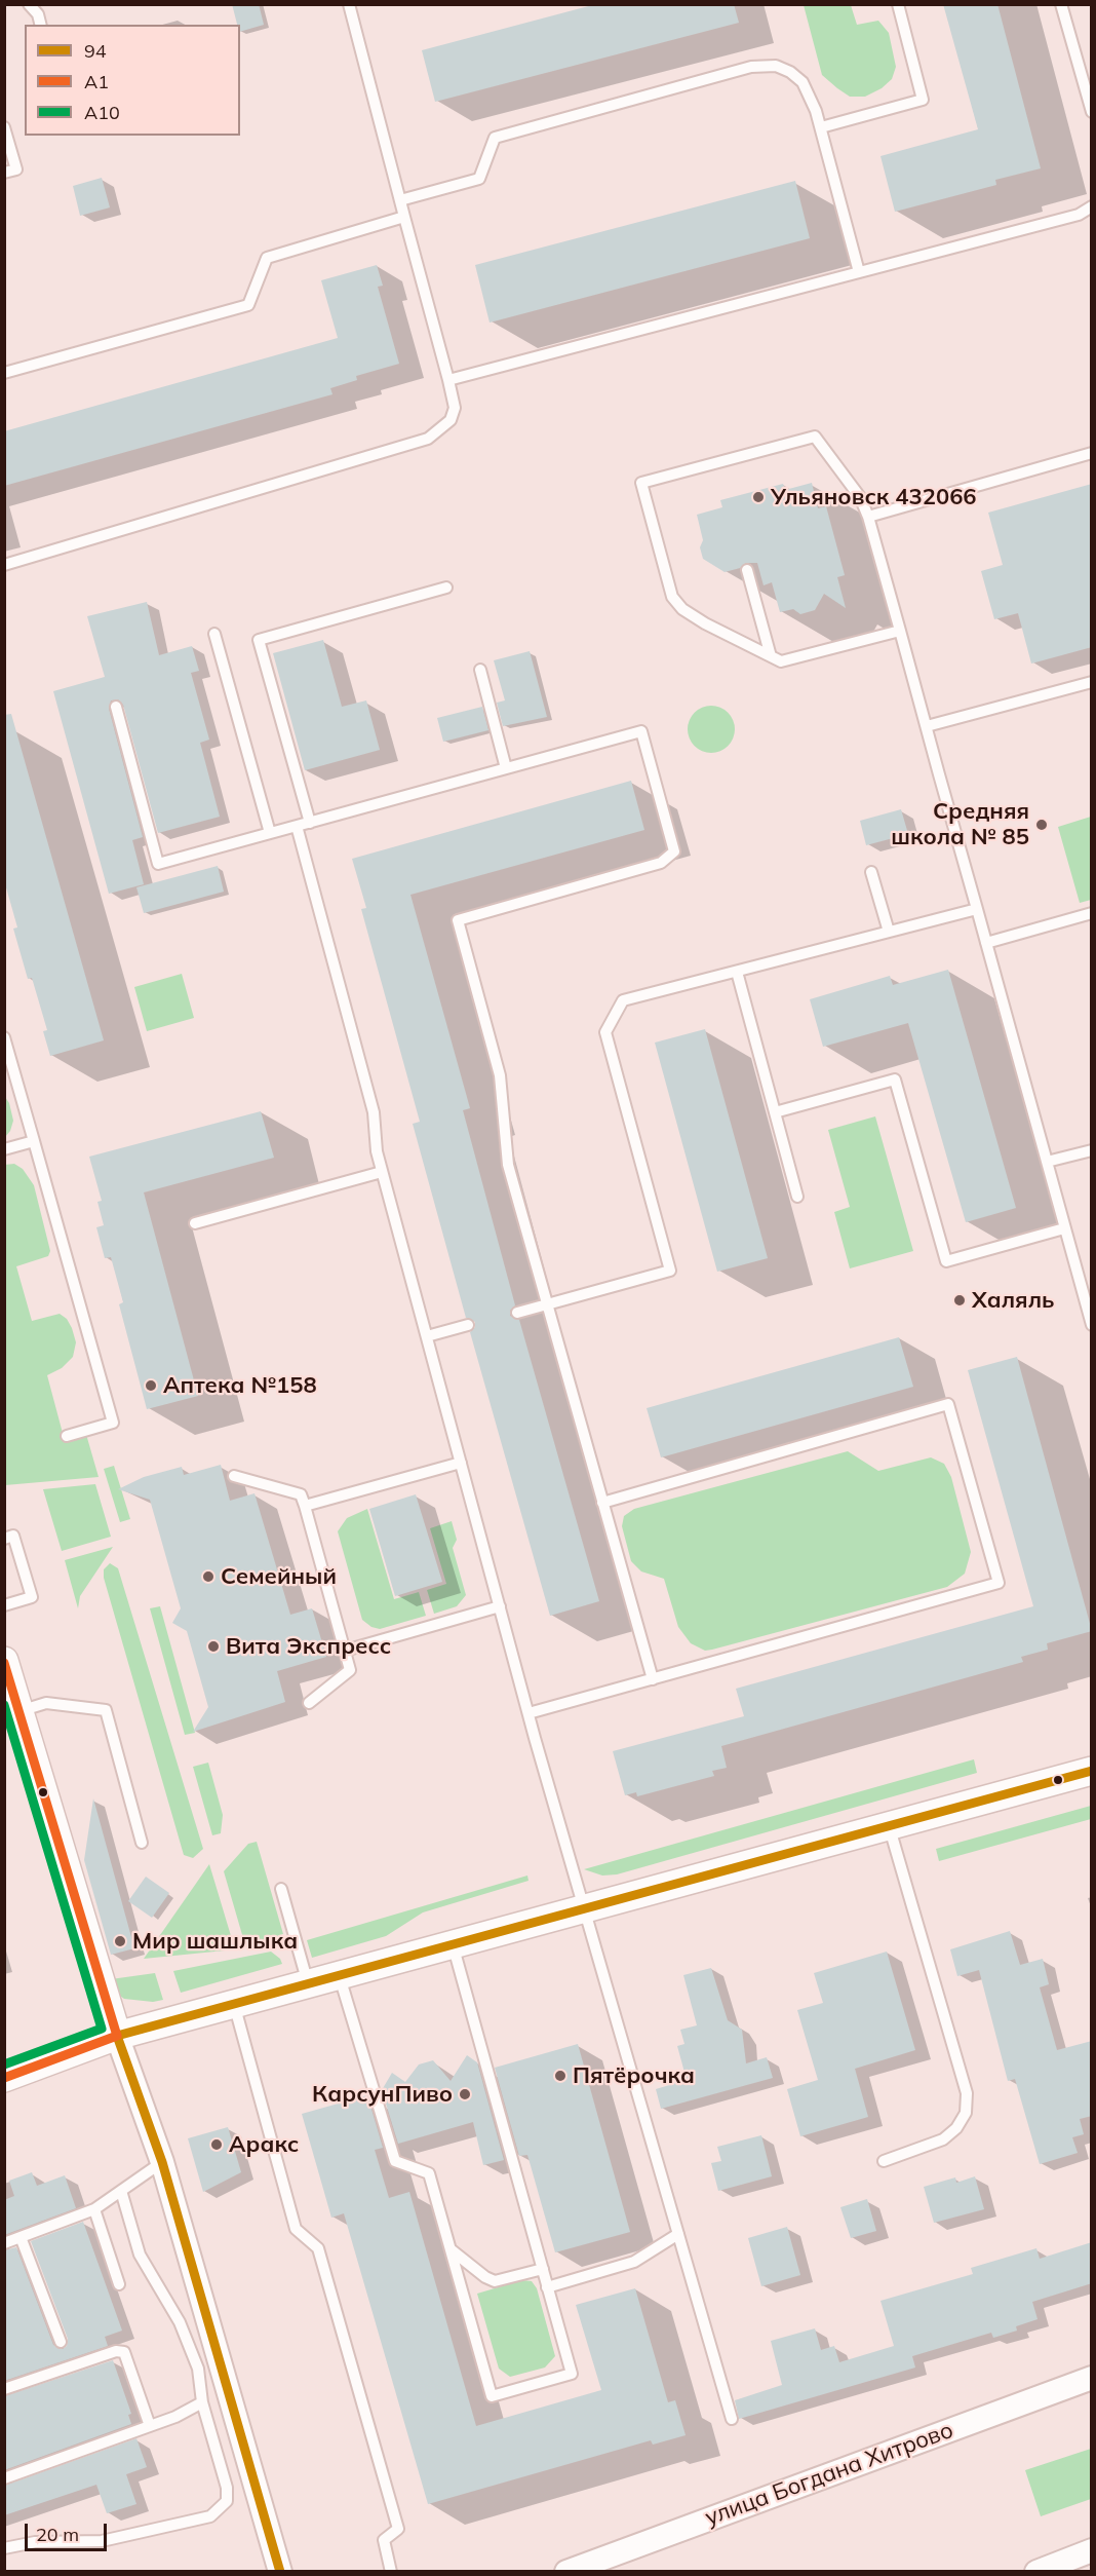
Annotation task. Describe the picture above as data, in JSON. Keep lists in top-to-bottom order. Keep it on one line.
{"streets":{"street":["улица Богдана Хитрово"]},"places":["Ульяновск 432066","Средняя школа № 85","Халяль","Аптека №158","Семейный","Вита Экспресс","Мир шашлыка","Пятёрочка","КарсунПиво","Аракc"],"lines":["transit line А1","transit line А10","transit line 94"],"legend":["94","А1","А10"],"scale_bar":"20 m"}
